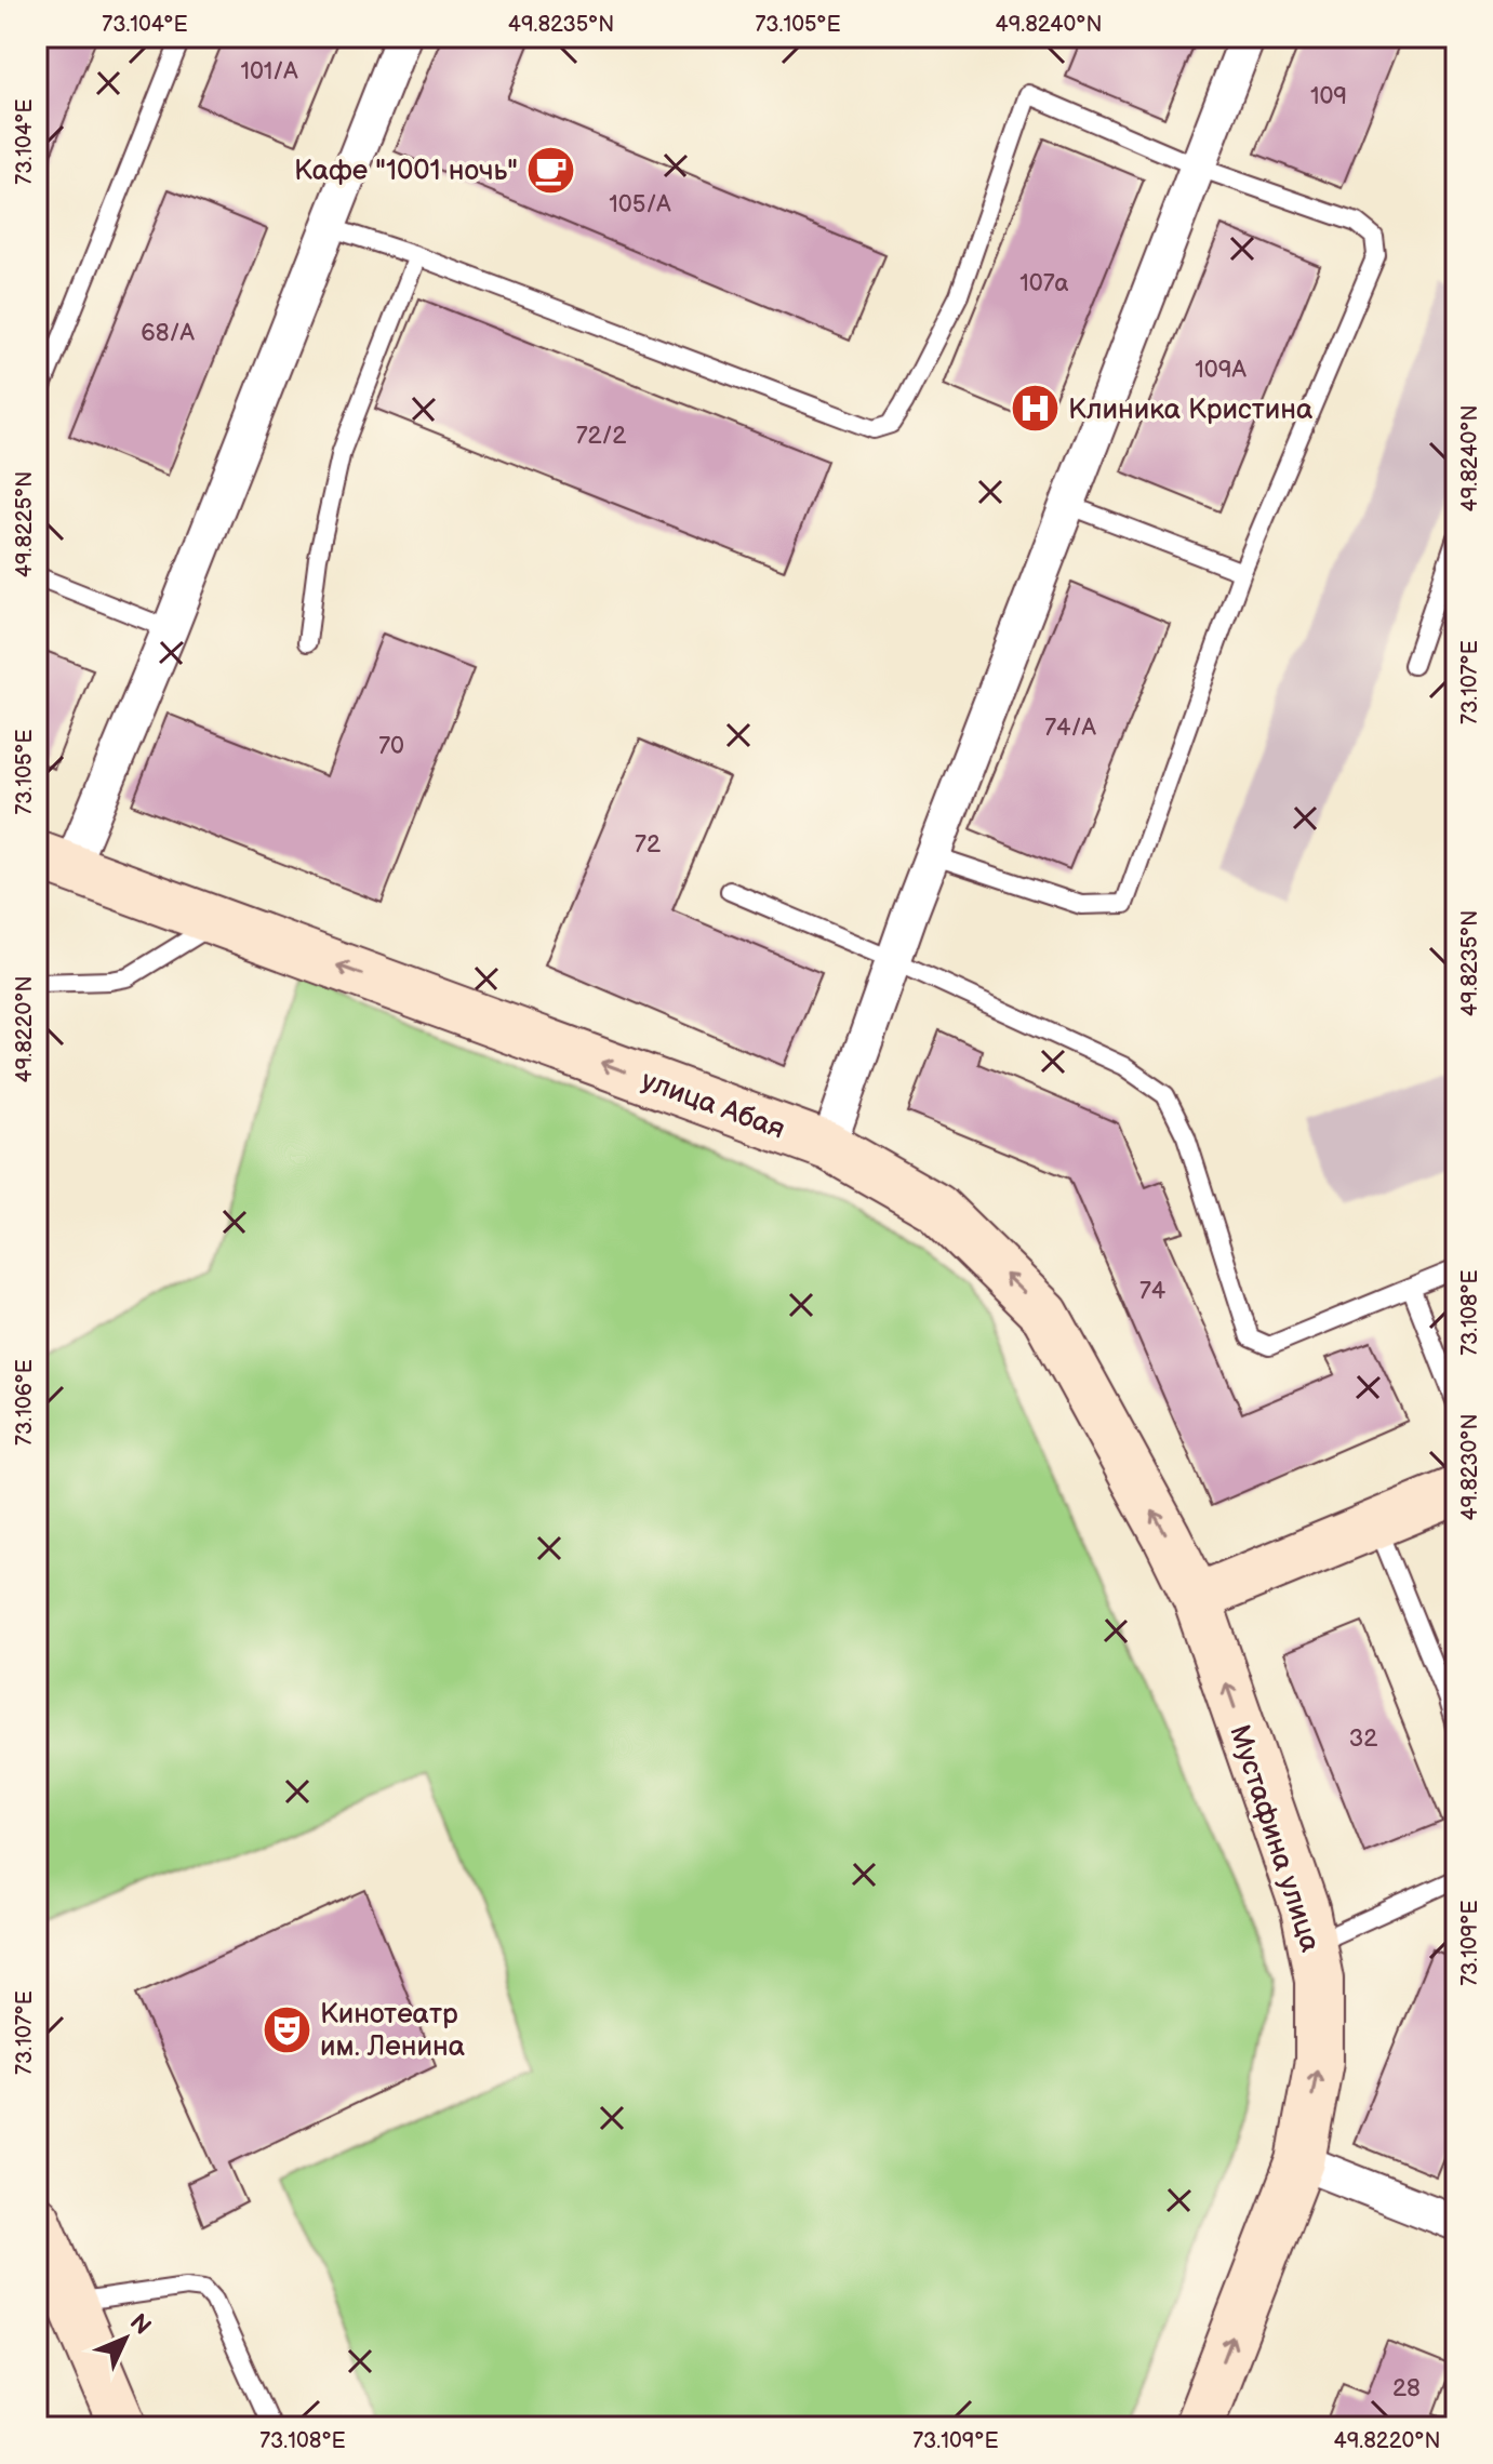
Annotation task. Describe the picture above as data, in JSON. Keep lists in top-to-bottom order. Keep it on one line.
{"streets":{"main road":["улица Абая","Мустафина улица"]},"crossings":[["улица Абая","Мустафина улица"]],"one_way":["улица Абая","Мустафина улица"],"places":{"cafe":["Кафе \"1001 ночь\""],"hospital":["Клиника Кристина"],"theatre":["Кинотеатр им. Ленина"]},"house_numbers":["101/А","109","105/А","107а","68/А","109А","72/2","74/А","70","72","74","32","28"],"north":"top right","coordinates":["73.104°E","49.8235°N","73.105°E","49.8240°N","49.8225°N","73.107°E","49.8220°N","73.108°E","73.106°E","49.8230°N","73.109°E"]}
